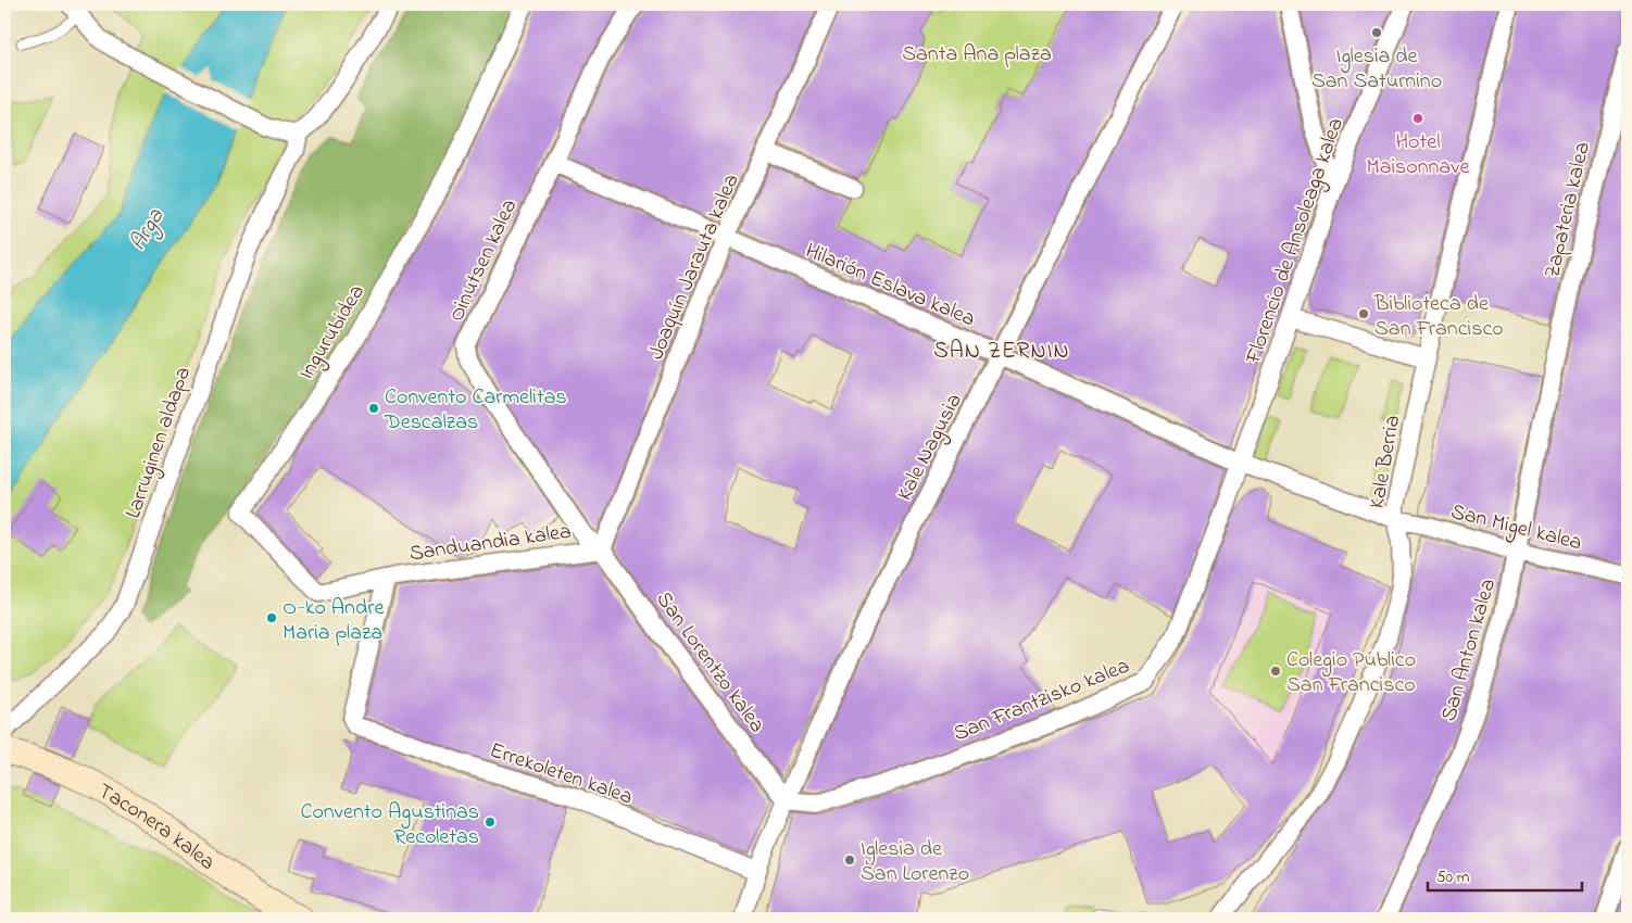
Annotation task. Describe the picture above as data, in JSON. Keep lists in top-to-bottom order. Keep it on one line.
{"streets":{"street":["Zapateria kalea","Florencio de Ansoleaga kalea","Oinutsen kalea","Joaquín Jarauta kalea","Hilarión Eslava kalea","Ingurubidea","Larruginen aldapa","Kale Nagusia","Kale Berria","San Migel kalea","Sanduandia kalea","San Anton kalea","San Lorentzo kalea","San Frantzisko kalea","Errekoleten kalea","Taconera kalea"]},"crossings":[["Zapateria kalea","San Anton kalea"],["Florencio de Ansoleaga kalea","Hilarión Eslava kalea"],["Florencio de Ansoleaga kalea","San Migel kalea"],["Florencio de Ansoleaga kalea","San Frantzisko kalea"],["Oinutsen kalea","Joaquín Jarauta kalea"],["Oinutsen kalea","Hilarión Eslava kalea"],["Oinutsen kalea","Sanduandia kalea"],["Oinutsen kalea","San Lorentzo kalea"],["Joaquín Jarauta kalea","Hilarión Eslava kalea"],["Joaquín Jarauta kalea","Sanduandia kalea"],["Joaquín Jarauta kalea","San Lorentzo kalea"],["Hilarión Eslava kalea","Kale Nagusia"],["Hilarión Eslava kalea","San Migel kalea"],["Hilarión Eslava kalea","San Frantzisko kalea"],["Ingurubidea","Sanduandia kalea"],["Ingurubidea","Errekoleten kalea"],["Kale Nagusia","San Lorentzo kalea"],["Kale Nagusia","San Frantzisko kalea"],["Kale Nagusia","Errekoleten kalea"],["Kale Berria","San Migel kalea"],["San Migel kalea","San Anton kalea"],["San Migel kalea","San Frantzisko kalea"],["Sanduandia kalea","San Lorentzo kalea"],["Sanduandia kalea","Errekoleten kalea"],["San Lorentzo kalea","San Frantzisko kalea"]],"districts":["SAN ZERNIN"],"water":["Arga"],"parks":["Santa Ana plaza"],"places":["Iglesia de San Saturnino","Hotel Maisonnave","Biblioteca de San Francisco","Convento Carmelitas Descalzas","O-ko Andre Maria plaza","Colegio Público San Francisco","Convento Agustinas Recoletas","Iglesia de San Lorenzo"],"scale_bar":"50 m"}
